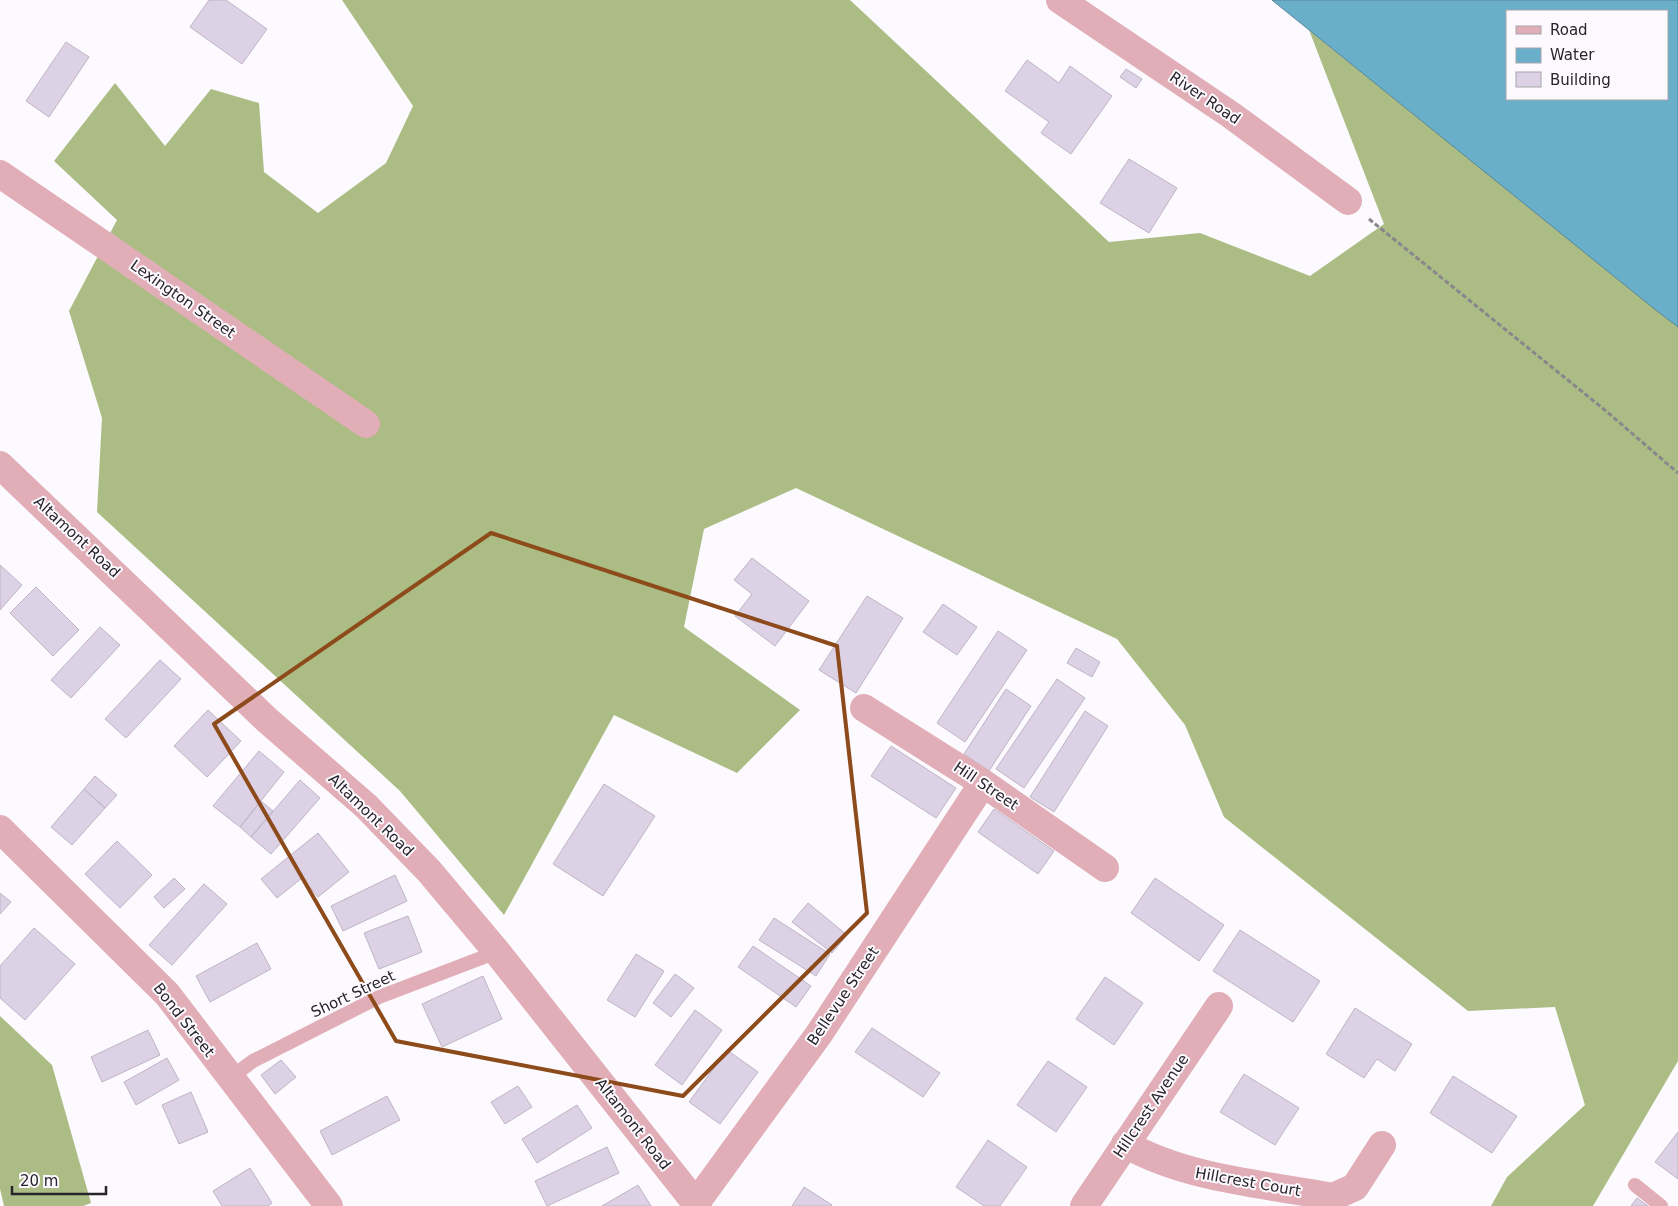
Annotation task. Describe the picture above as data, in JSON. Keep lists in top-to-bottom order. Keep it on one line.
{"streets":{"street":["River Road","Lexington Street","Altamont Road","Hill Street","Bellevue Street","Bond Street","Hillcrest Avenue","Hillcrest Court"],"lane":["Short Street"]},"crossings":[["Altamont Road","Short Street"],["Altamont Road","Bellevue Street"],["Hill Street","Bellevue Street"],["Short Street","Bond Street"],["Hillcrest Avenue","Hillcrest Court"]],"legend":["Road","Water","Building"],"scale_bar":"20 m"}
